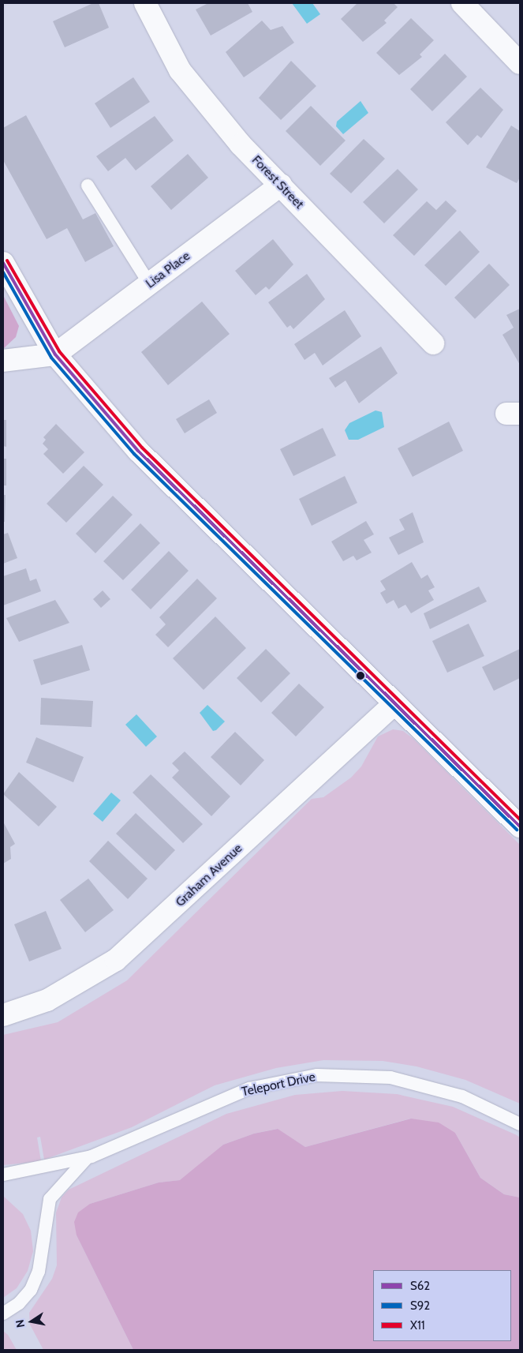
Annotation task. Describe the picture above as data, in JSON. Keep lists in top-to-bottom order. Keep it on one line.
{"streets":{"street":["Forest Street","Lisa Place","Graham Avenue"],"lane":["Teleport Drive"]},"crossings":[["Forest Street","Lisa Place"]],"lines":["transit line X11","transit line S62","transit line S92"],"legend":["S62","S92","X11"],"north":"left"}
